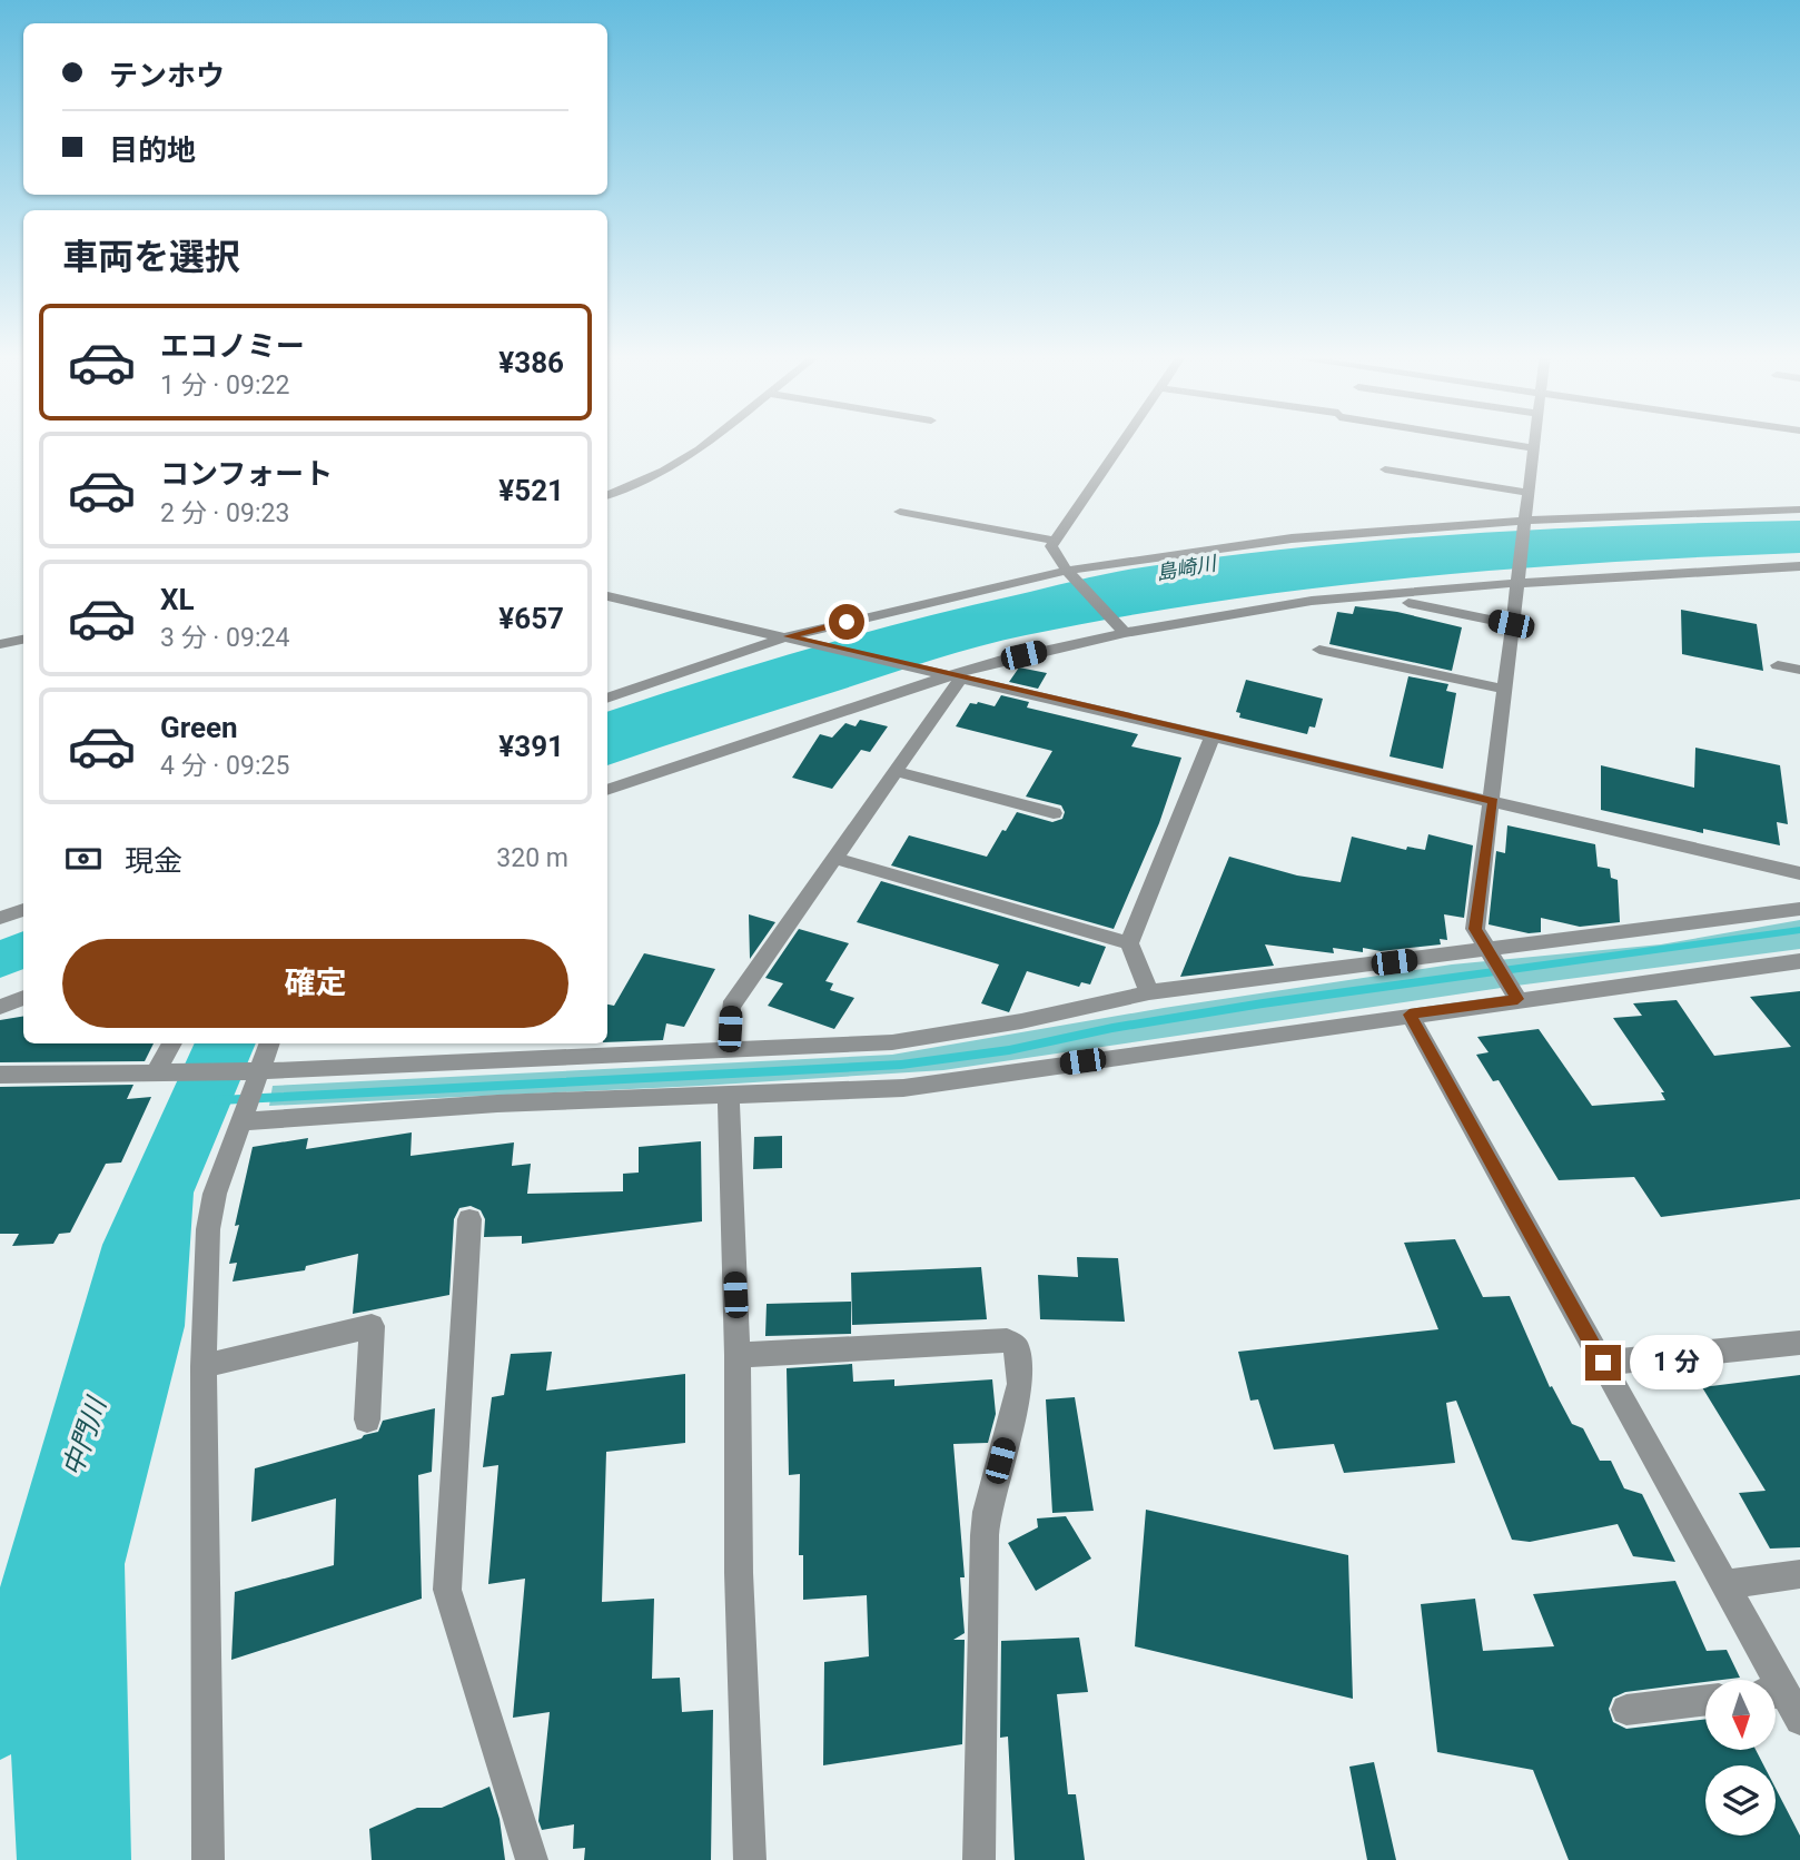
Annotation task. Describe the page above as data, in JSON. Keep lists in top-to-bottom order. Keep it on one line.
{"water":["島崎川","中門川"],"north":"bottom","page":{"banner":["テンホウ","目的地"],"heading":"車両を選択","list":[{"name":"エコノミー","note":"1 分 · 09:22","value":"¥386"},{"name":"コンフォート","note":"2 分 · 09:23","value":"¥521"},{"name":"XL","note":"3 分 · 09:24","value":"¥657"},{"name":"Green","note":"4 分 · 09:25","value":"¥391"}],"pay":["現金","320 m"],"buttons":"確定","bubble":"1 分"}}
